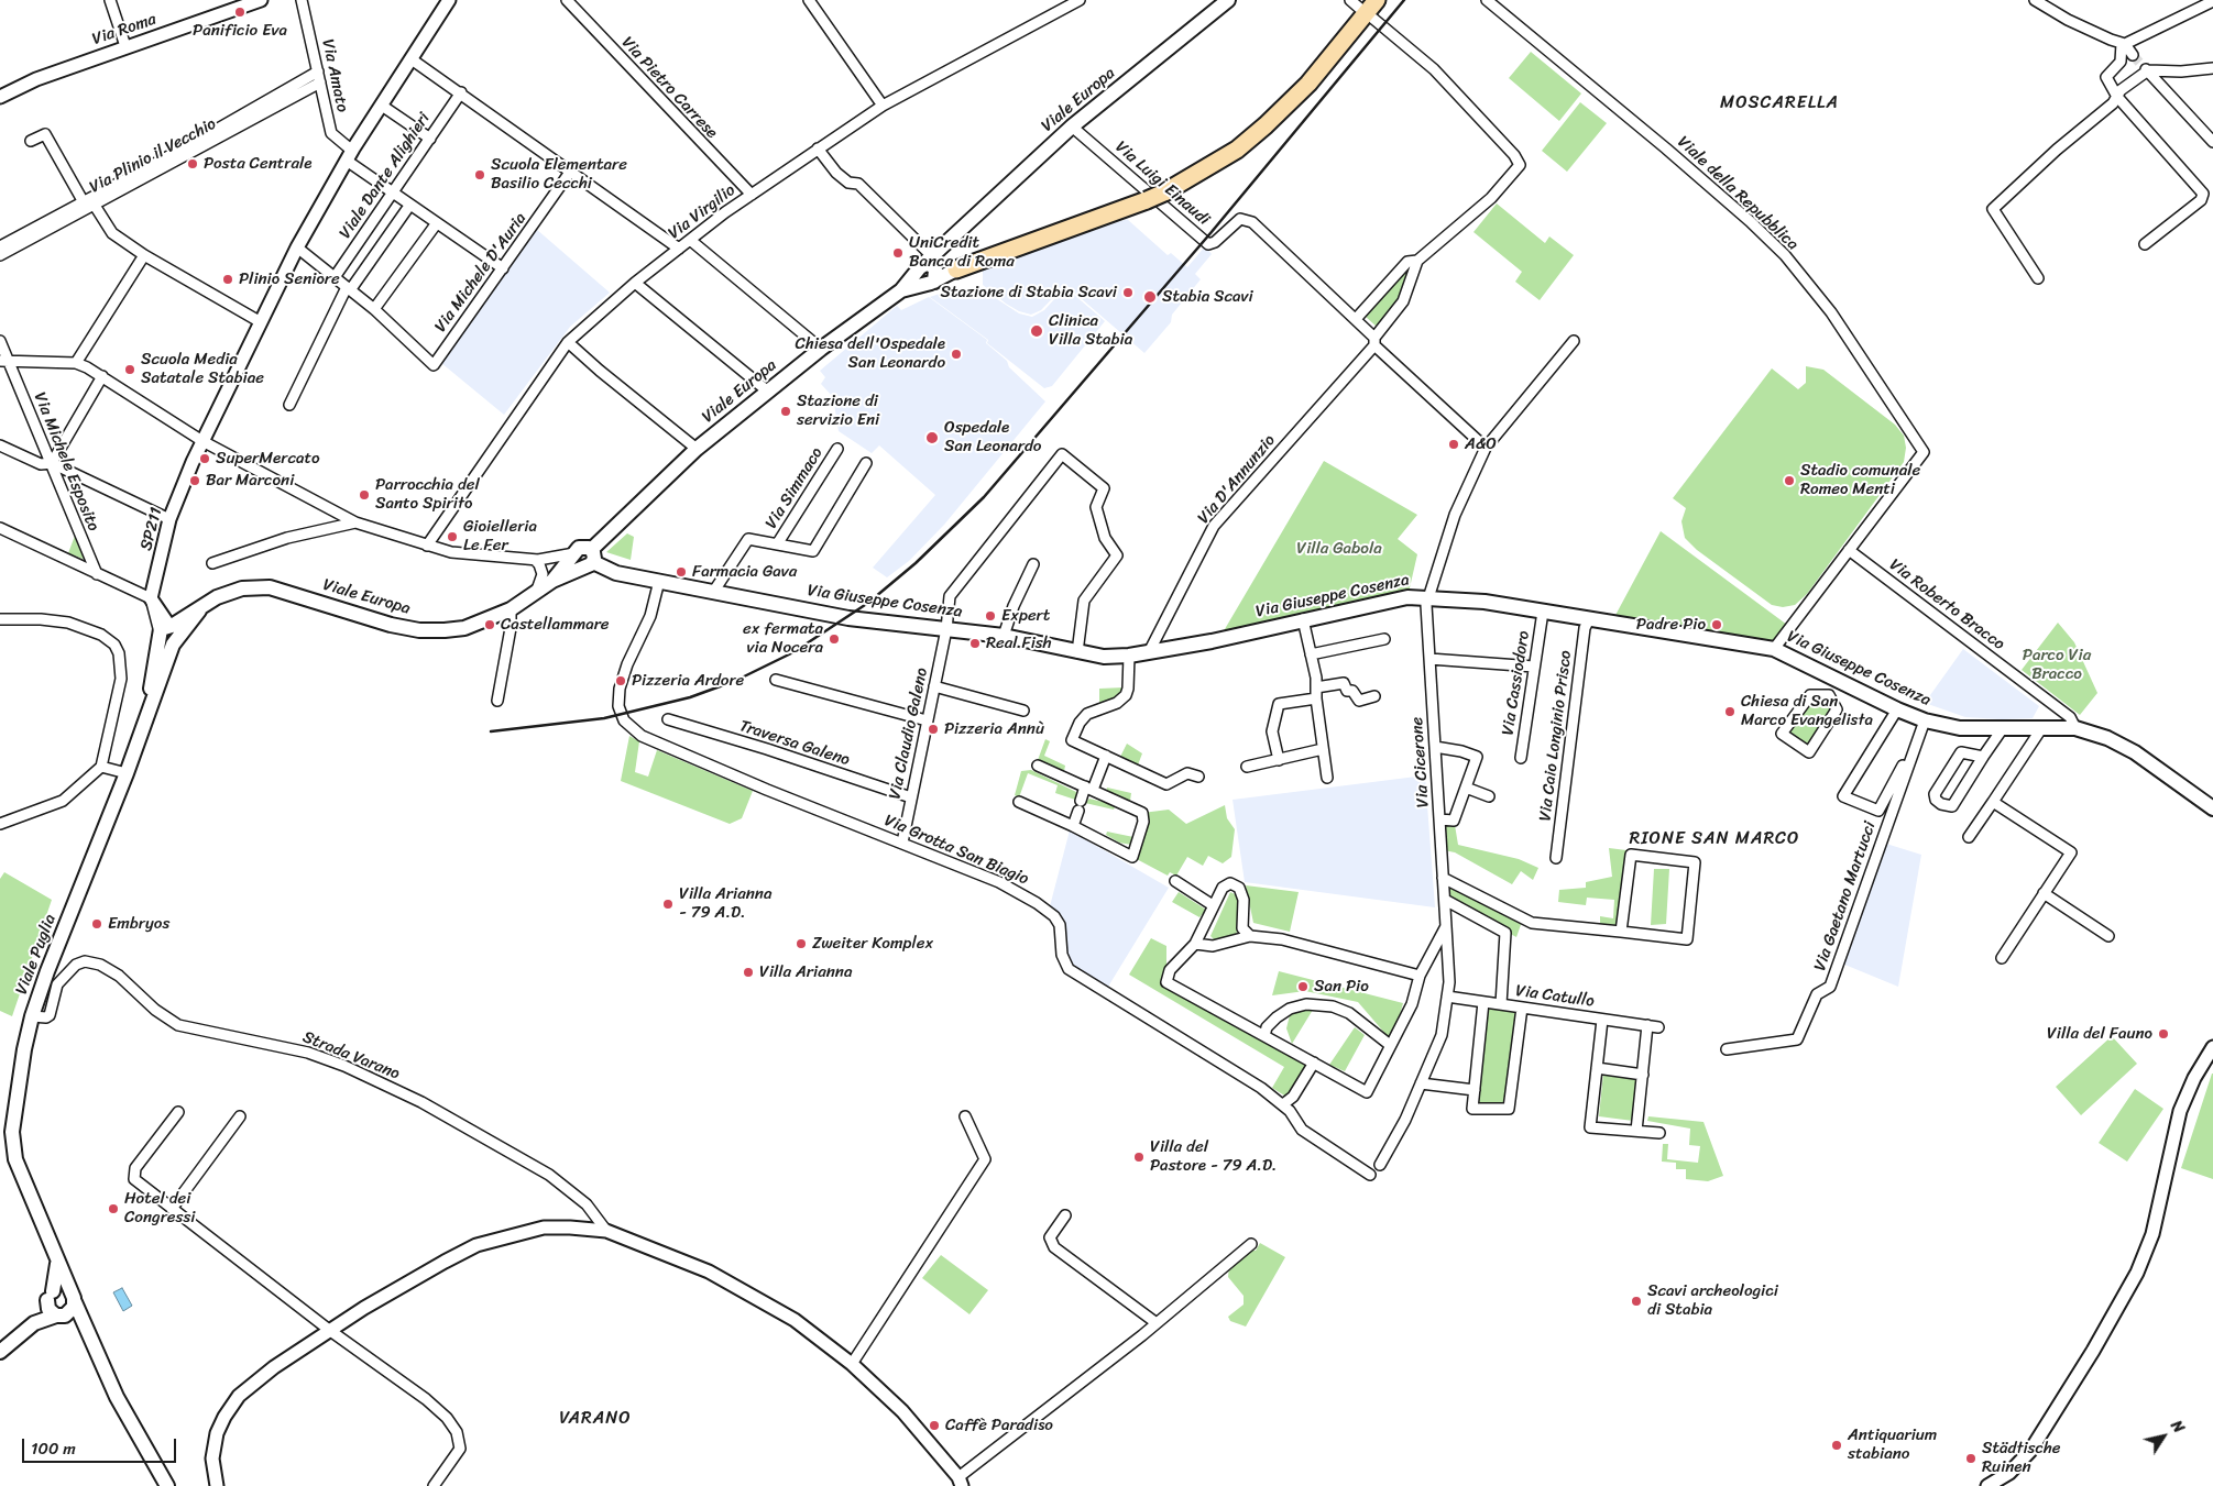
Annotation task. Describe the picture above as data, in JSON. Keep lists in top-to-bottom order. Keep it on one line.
{"streets":{"main road":["Viale Europa","Via Giuseppe Cosenza","Viale Puglia"],"street":["Via Roma","Via Amato","Via Pietro Carrese","Via Plinio il Vecchio","Viale Dante Alighieri","Via Luigi Einaudi","Viale della Repubblica","Via Virgilio","Via Michele D'Auria","Via Michele Esposito","Via D'Annunzio","Via Simmaco","SP211","Via Roberto Bracco","Via Cassiodoro","Via Claudio Galeno","Via Caio Longinio Prisco","Traversa Galeno","Via Cicerone","Via Grotta San Biagio","Via Gaetano Martucci","Via Catullo","Strada Varano"]},"crossings":[["Via Amato","Via Plinio il Vecchio"],["Via Amato","Viale Dante Alighieri"],["Via Amato","Via Michele D'Auria"],["Via Amato","SP211"],["Via Pietro Carrese","Via Virgilio"],["Viale Europa","Via Luigi Einaudi"],["Viale Europa","Via Giuseppe Cosenza"],["Viale Europa","Viale Puglia"],["Viale della Repubblica","Via Roberto Bracco"],["Via D'Annunzio","Via Giuseppe Cosenza"],["Via Simmaco","Via Giuseppe Cosenza"],["Via Giuseppe Cosenza","Via Roberto Bracco"],["Via Giuseppe Cosenza","Via Cassiodoro"],["Via Giuseppe Cosenza","Via Claudio Galeno"],["Via Giuseppe Cosenza","Via Caio Longinio Prisco"],["Via Giuseppe Cosenza","Via Cicerone"],["Via Giuseppe Cosenza","Via Grotta San Biagio"],["Via Giuseppe Cosenza","Via Gaetano Martucci"],["Via Claudio Galeno","Traversa Galeno"],["Via Claudio Galeno","Via Grotta San Biagio"],["Via Cicerone","Via Catullo"],["Viale Puglia","Strada Varano"]],"districts":["MOSCARELLA","RIONE SAN MARCO","VARANO"],"parks":["Villa Gabola","Parco Via Bracco"],"places":["Panificio Eva","Posta Centrale","Scuola Elementare Basilio Cecchi","UniCredit Banca di Roma","Plinio Seniore","Stazione di Stabia Scavi","Stabia Scavi","Clinica Villa Stabia","Chiesa dell'Ospedale San Leonardo","Scuola Media Satatale Stabiae","Stazione di servizio Eni","Ospedale San Leonardo","A&O","SuperMercato","Bar Marconi","Stadio comunale Romeo Menti","Parrocchia del Santo Spirito","Gioielleria Le Fer","Farmacia Gava","Expert","Castellammare","Padre Pio","ex fermata via Nocera","Real Fish","Pizzeria Ardore","Chiesa di San Marco Evangelista","Pizzeria Annù","Villa Arianna - 79 A.D.","Embryos","Zweiter Komplex","Villa Arianna","San Pio","Villa del Fauno","Villa del Pastore - 79 A.D.","Hotel dei Congressi","Scavi archeologici di Stabia","Caffè Paradiso","Antiquarium stabiano","Städtische Ruinen"],"scale_bar":"100 m","north":"top right"}
